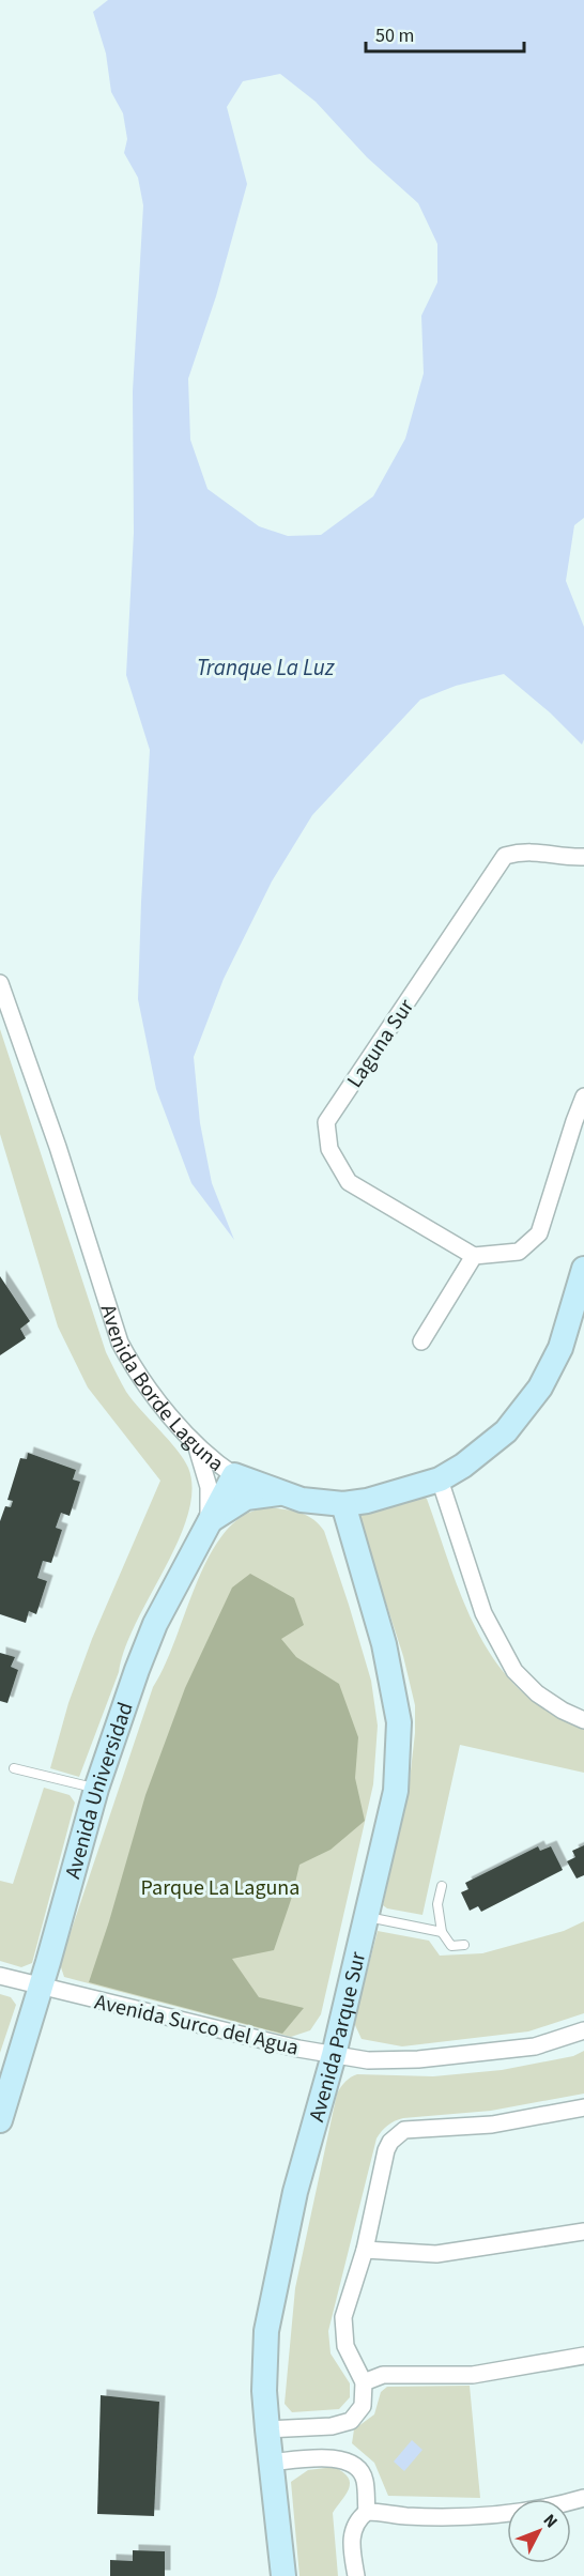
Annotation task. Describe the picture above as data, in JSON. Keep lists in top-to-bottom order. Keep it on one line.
{"streets":{"street":["Laguna Sur","Avenida Borde Laguna","Avenida Universidad","Avenida Surco del Agua","Avenida Parque Sur"]},"crossings":[["Avenida Borde Laguna","Avenida Universidad"],["Avenida Borde Laguna","Avenida Parque Sur"],["Avenida Universidad","Avenida Surco del Agua"],["Avenida Surco del Agua","Avenida Parque Sur"]],"water":["Tranque La Luz"],"parks":["Parque La Laguna"],"scale_bar":"50 m","north":"top right"}
